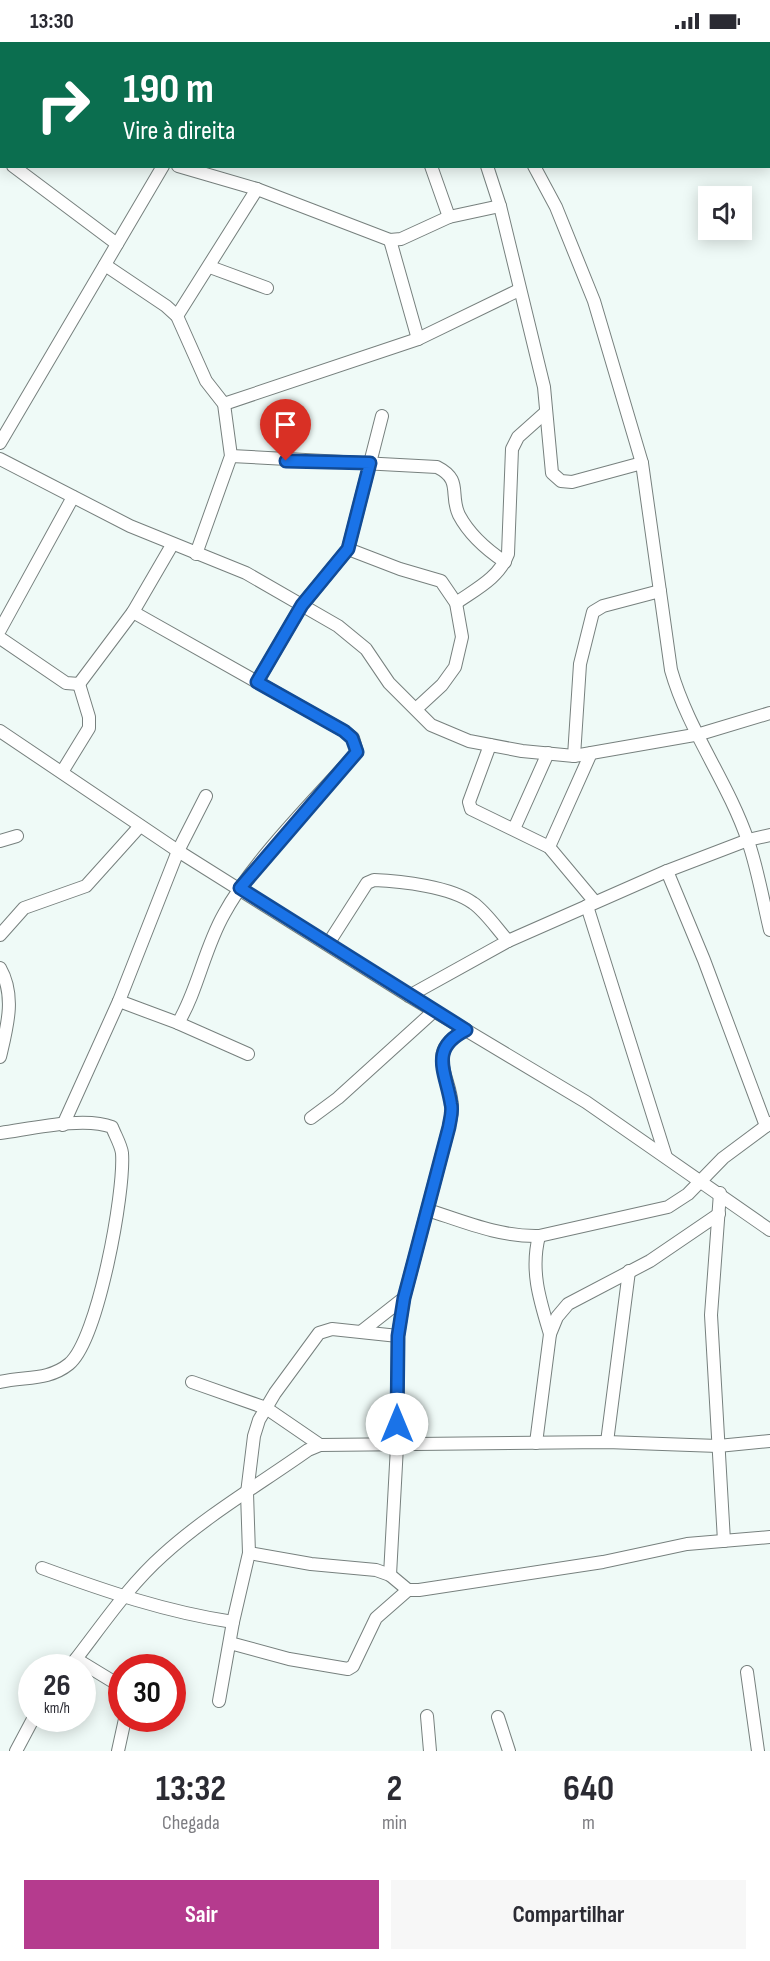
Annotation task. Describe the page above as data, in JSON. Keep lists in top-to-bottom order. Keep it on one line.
{"page":{"status":"13:30","turn":["190 m","Vire à direita"],"speed":"26 km/h","limit":"30","eta":["13:32","Chegada","2","min","640","m"],"buttons":["Sair","Compartilhar"]}}
